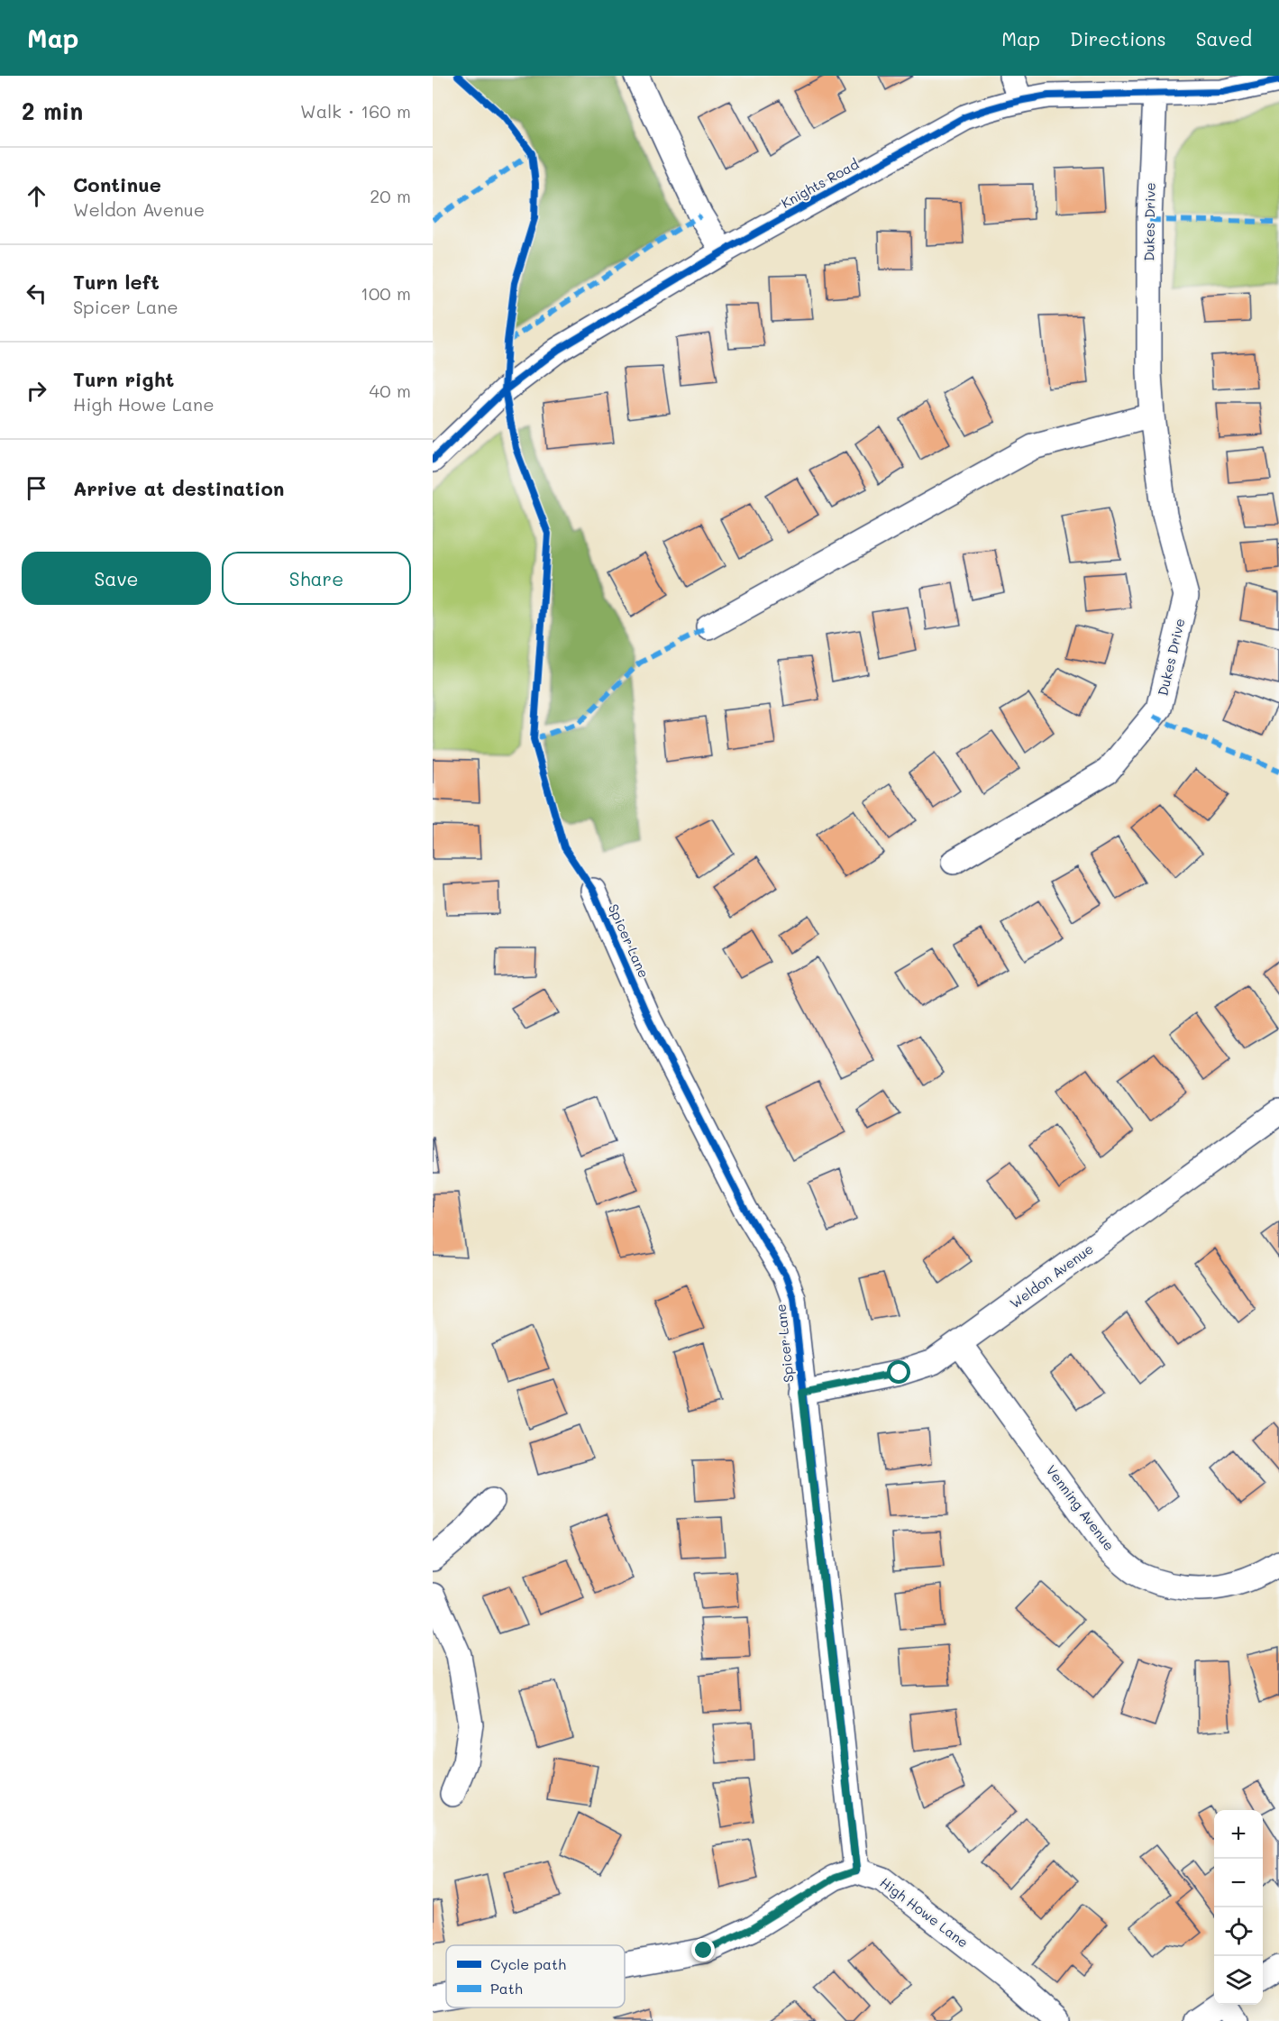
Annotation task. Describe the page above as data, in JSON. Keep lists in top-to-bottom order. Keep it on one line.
{"streets":{"street":["Knights Road","Dukes Drive","Spicer Lane","Weldon Avenue","Venning Avenue","High Howe Lane"]},"crossings":[["Knights Road","Dukes Drive"],["Spicer Lane","Weldon Avenue"],["Spicer Lane","High Howe Lane"],["Weldon Avenue","Venning Avenue"]],"legend":["Cycle path","Path"],"page":{"header":"Map","nav":["Map","Directions","Saved"],"heading":["2 min","Walk · 160 m"],"list":[["Continue","Weldon Avenue","20 m"],["Turn left","Spicer Lane","100 m"],["Turn right","High Howe Lane","40 m"],"Arrive at destination"],"buttons":["Save","Share"],"map_buttons":["+","−"]}}
